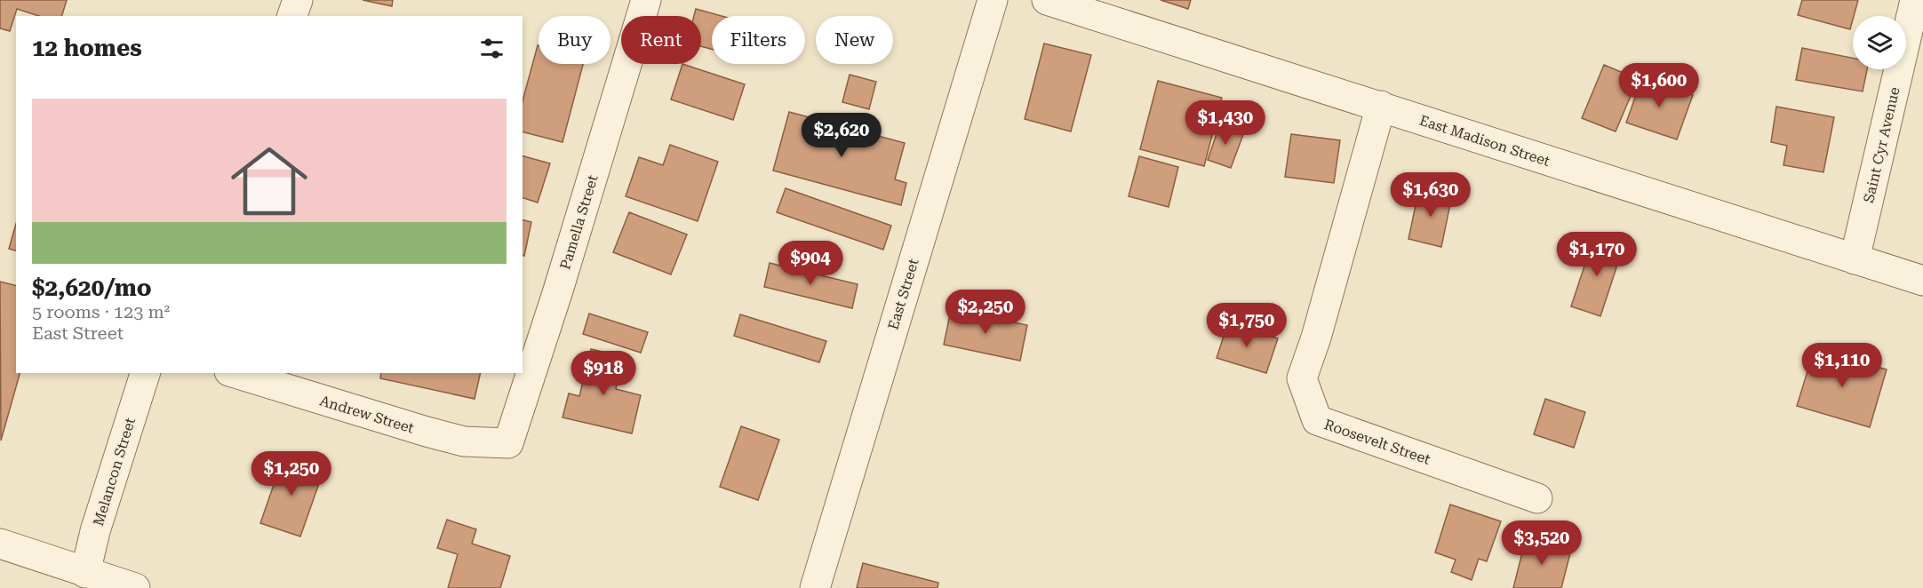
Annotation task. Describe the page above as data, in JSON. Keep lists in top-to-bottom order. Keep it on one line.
{"streets":{"street":["East Madison Street","Saint Cyr Avenue","Pamella Street","East Street","Andrew Street","Roosevelt Street","Melancon Street"]},"crossings":[["East Madison Street","Saint Cyr Avenue"],["East Madison Street","Roosevelt Street"],["Pamella Street","Andrew Street"]],"page":{"chip":["Buy","Rent","Filters","New"],"heading":"12 homes","price":["$1,600","$1,430","$2,620","$1,630","$1,170","$904","$2,250","$1,750","$1,110","$918","$1,250","$3,520"],"list":[{"name":"$2,620/mo","note":"5 rooms · 123 m² · East Street"}]}}
